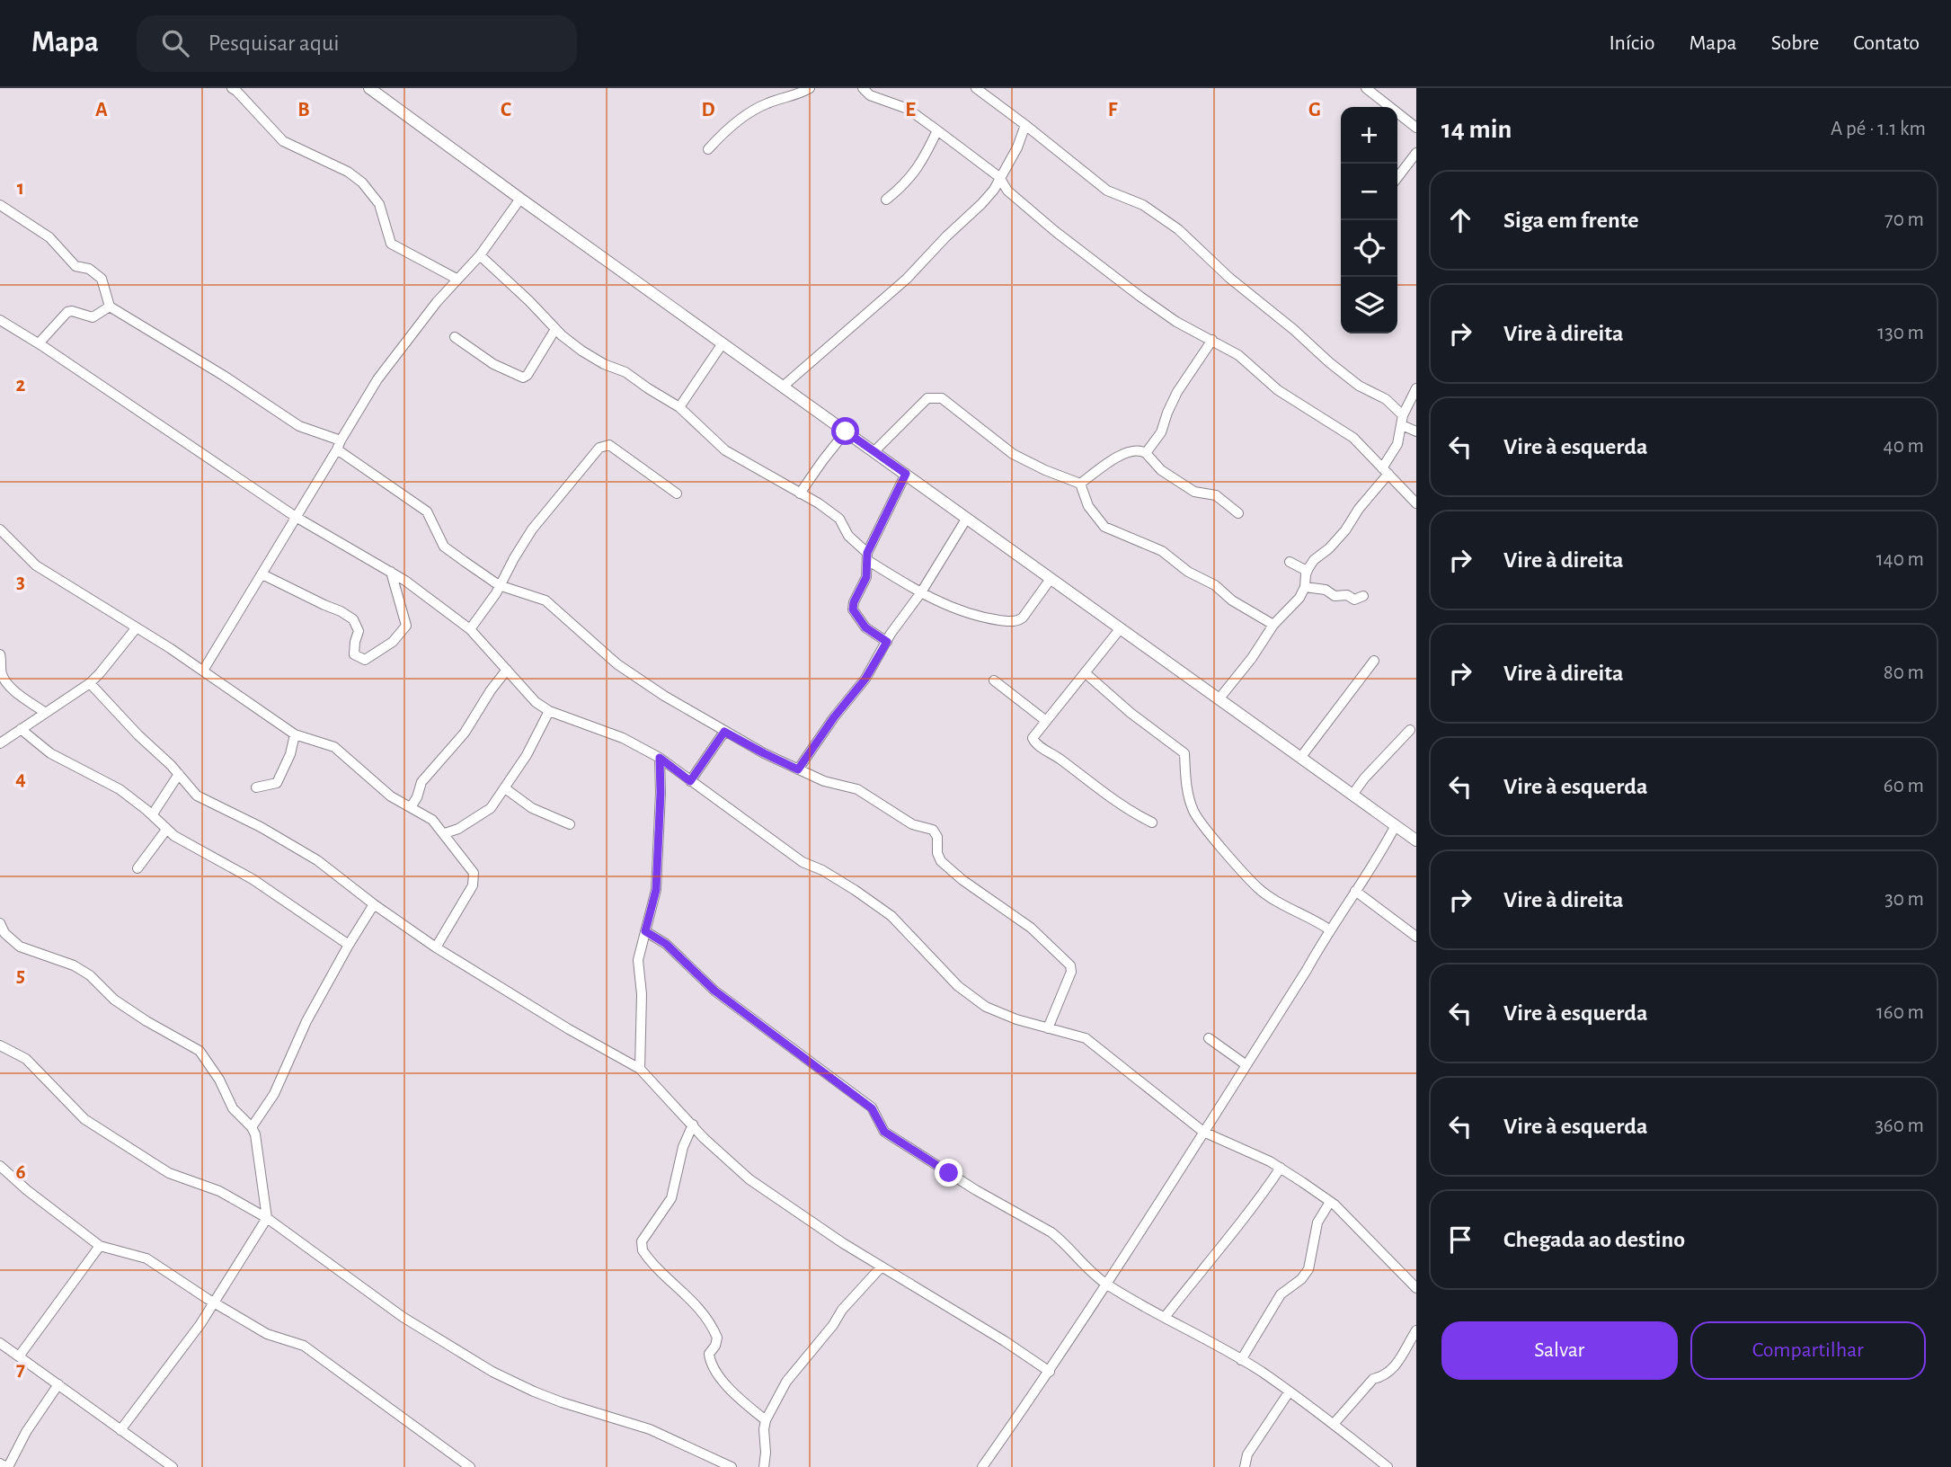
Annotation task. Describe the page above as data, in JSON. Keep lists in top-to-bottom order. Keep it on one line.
{"page":{"header":"Mapa","search":"Pesquisar aqui","nav":["Início","Mapa","Sobre","Contato"],"heading":["14 min","A pé · 1.1 km"],"map_buttons":["+","−"],"list":[["Siga em frente","70 m"],["Vire à direita","130 m"],["Vire à esquerda","40 m"],["Vire à direita","140 m"],["Vire à direita","80 m"],["Vire à esquerda","60 m"],["Vire à direita","30 m"],["Vire à esquerda","160 m"],["Vire à esquerda","360 m"],"Chegada ao destino"],"buttons":["Salvar","Compartilhar"]},"grid":{"columns":["A","B","C","D","E","F","G"],"rows":["1","2","3","4","5","6","7"]}}
